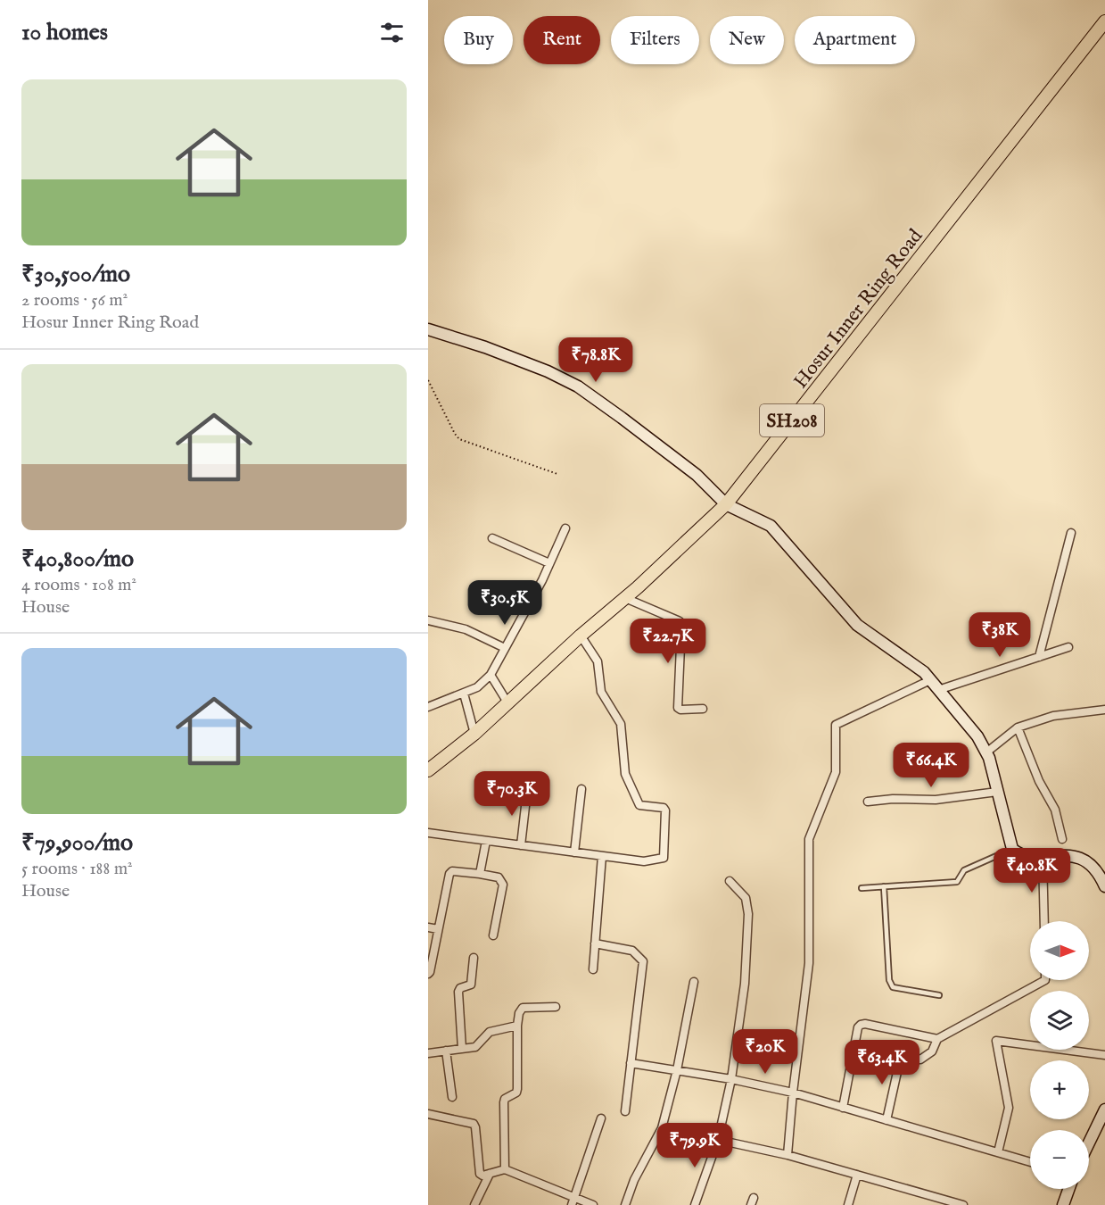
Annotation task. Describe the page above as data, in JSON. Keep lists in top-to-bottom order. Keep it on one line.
{"streets":{"main road":["Hosur Inner Ring Road","SH208"]},"north":"right","page":{"heading":"10 homes","chip":["Buy","Rent","Filters","New","Apartment"],"list":[{"name":"₹30,500/mo","note":"2 rooms · 56 m² · Hosur Inner Ring Road"},{"name":"₹40,800/mo","note":"4 rooms · 108 m² · House"},{"name":"₹79,900/mo","note":"5 rooms · 188 m² · House"}],"price":["₹78.8K","₹30.5K","₹38K","₹22.7K","₹66.4K","₹70.3K","₹40.8K","₹20K","₹63.4K","₹79.9K"],"map_buttons":["+","−"]}}
